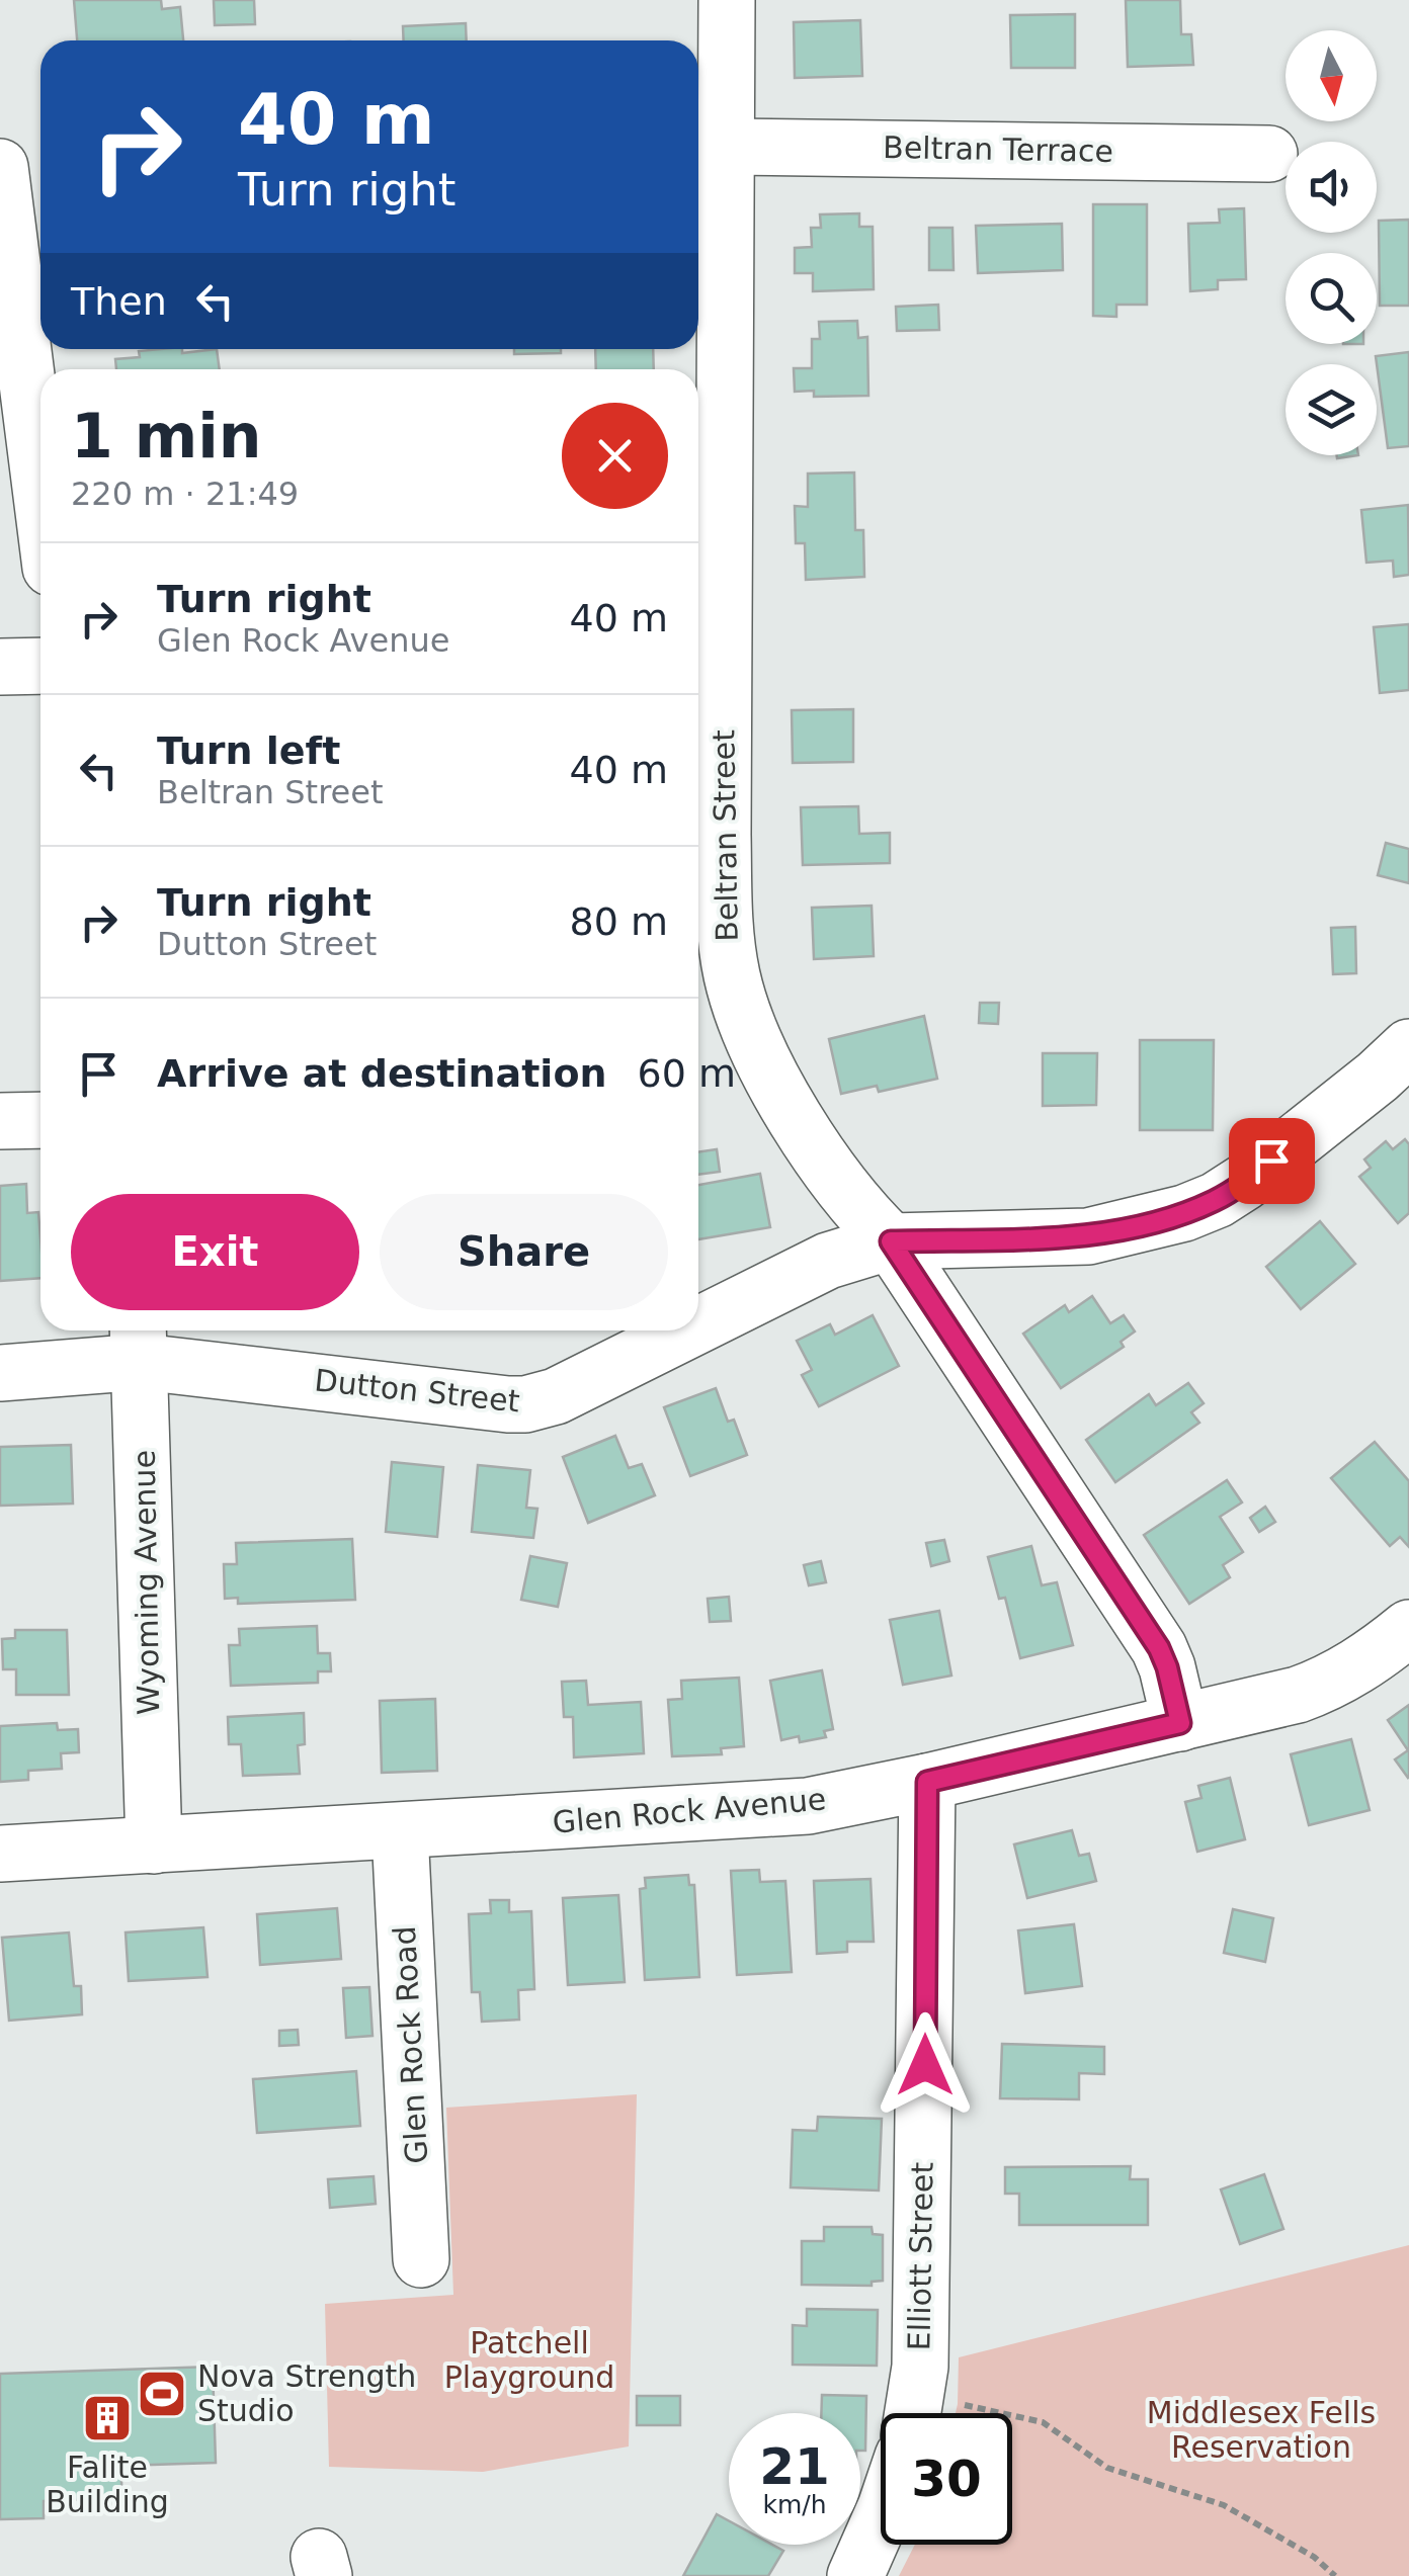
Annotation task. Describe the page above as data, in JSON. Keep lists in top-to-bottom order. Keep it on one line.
{"streets":{"street":["Beltran Terrace","Beltran Street","Dutton Street","Wyoming Avenue","Glen Rock Avenue","Glen Rock Road","Elliott Street"]},"crossings":[["Beltran Terrace","Beltran Street"],["Beltran Street","Dutton Street"],["Beltran Street","Glen Rock Avenue"],["Dutton Street","Wyoming Avenue"],["Wyoming Avenue","Glen Rock Avenue"],["Glen Rock Avenue","Glen Rock Road"],["Glen Rock Avenue","Elliott Street"]],"parks":["Patchell Playground","Middlesex Fells Reservation"],"places":{"sports":["Nova Strength Studio"],"building":["Falite Building"]},"north":"bottom","page":{"turn":["40 m","Turn right"],"then":"Then","heading":["1 min","220 m · 21:49"],"list":[{"name":"Turn right","note":"Glen Rock Avenue","value":"40 m"},{"name":"Turn left","note":"Beltran Street","value":"40 m"},{"name":"Turn right","note":"Dutton Street","value":"80 m"},{"name":"Arrive at destination","value":"60 m"}],"buttons":["Exit","Share"],"speed":"21 km/h","limit":"30"}}
